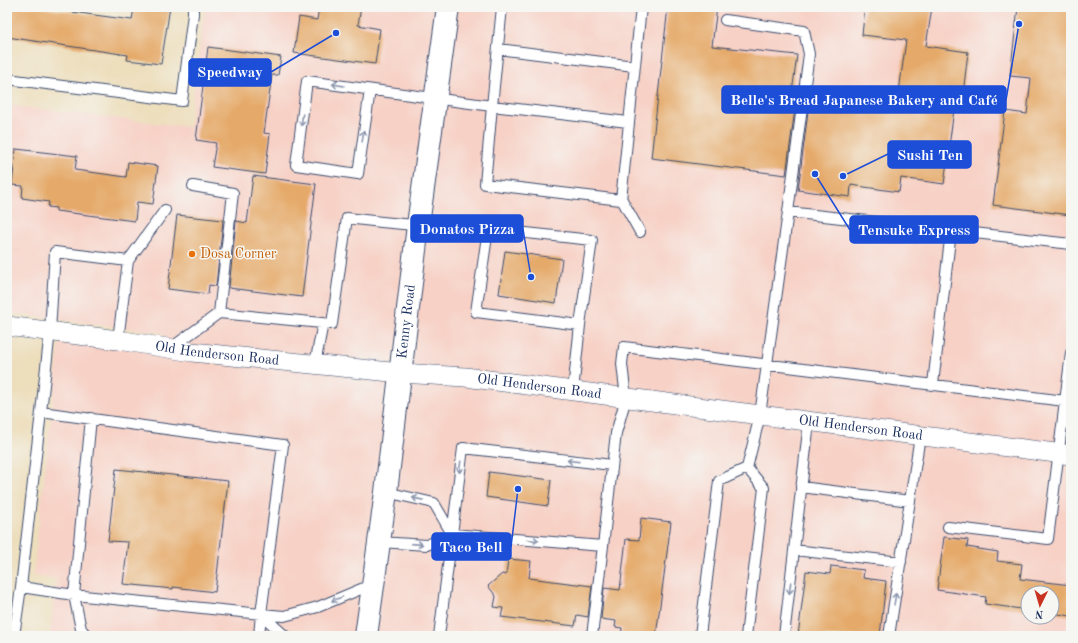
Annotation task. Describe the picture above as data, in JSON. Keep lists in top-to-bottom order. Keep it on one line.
{"streets":{"main road":["Kenny Road"],"street":["Old Henderson Road"]},"crossings":[["Kenny Road","Old Henderson Road"]],"places":["Belle's Bread Japanese Bakery and Café","Speedway","Tensuke Express","Sushi Ten","Dosa Corner","Donatos Pizza","Taco Bell"],"north":"bottom"}
